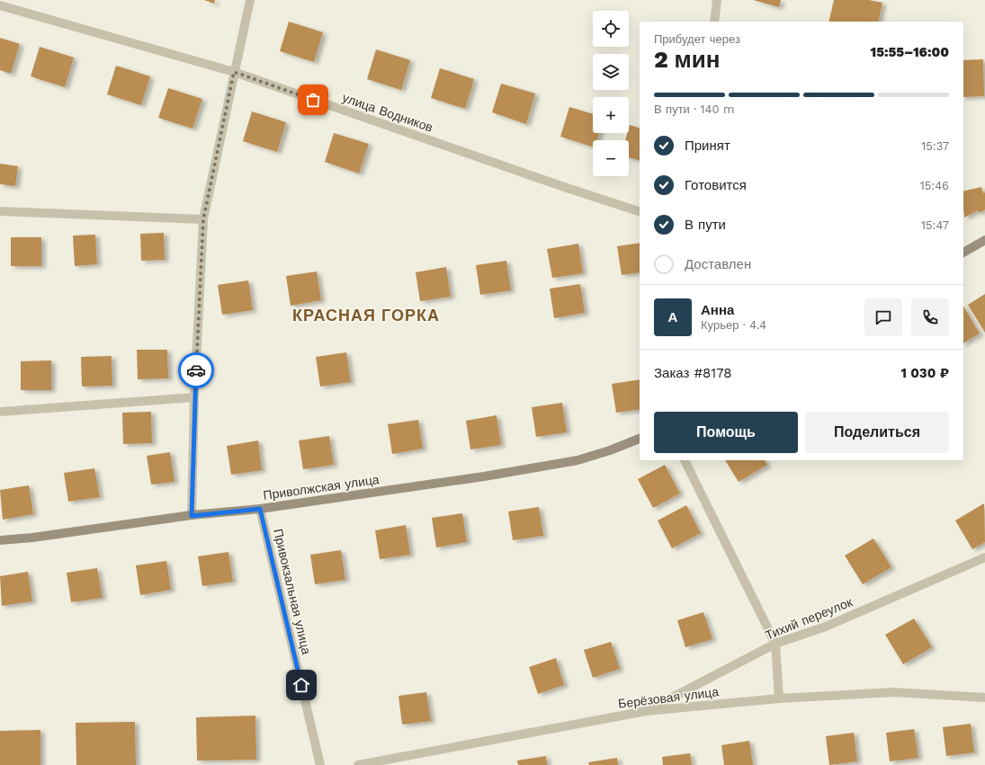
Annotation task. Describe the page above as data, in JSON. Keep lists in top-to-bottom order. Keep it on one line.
{"streets":{"main road":["Приволжская улица"],"street":["улица Водников","Привокзальная улица","Тихий переулок","Берёзовая улица"]},"crossings":[["Приволжская улица","Привокзальная улица"],["Тихий переулок","Берёзовая улица"]],"districts":["КРАСНАЯ ГОРКА"],"page":{"map_buttons":["+","−"],"heading":["2 мин","Прибудет через","15:55–16:00"],"panel":["Анна","Курьер · 4.4","Заказ #8178","1 030 ₽"],"bar":"В пути · 140 m","list":[["Принят","15:37"],["Готовится","15:46"],["В пути","15:47"],"Доставлен"],"round":"А","buttons":["Помощь","Поделиться"]}}
